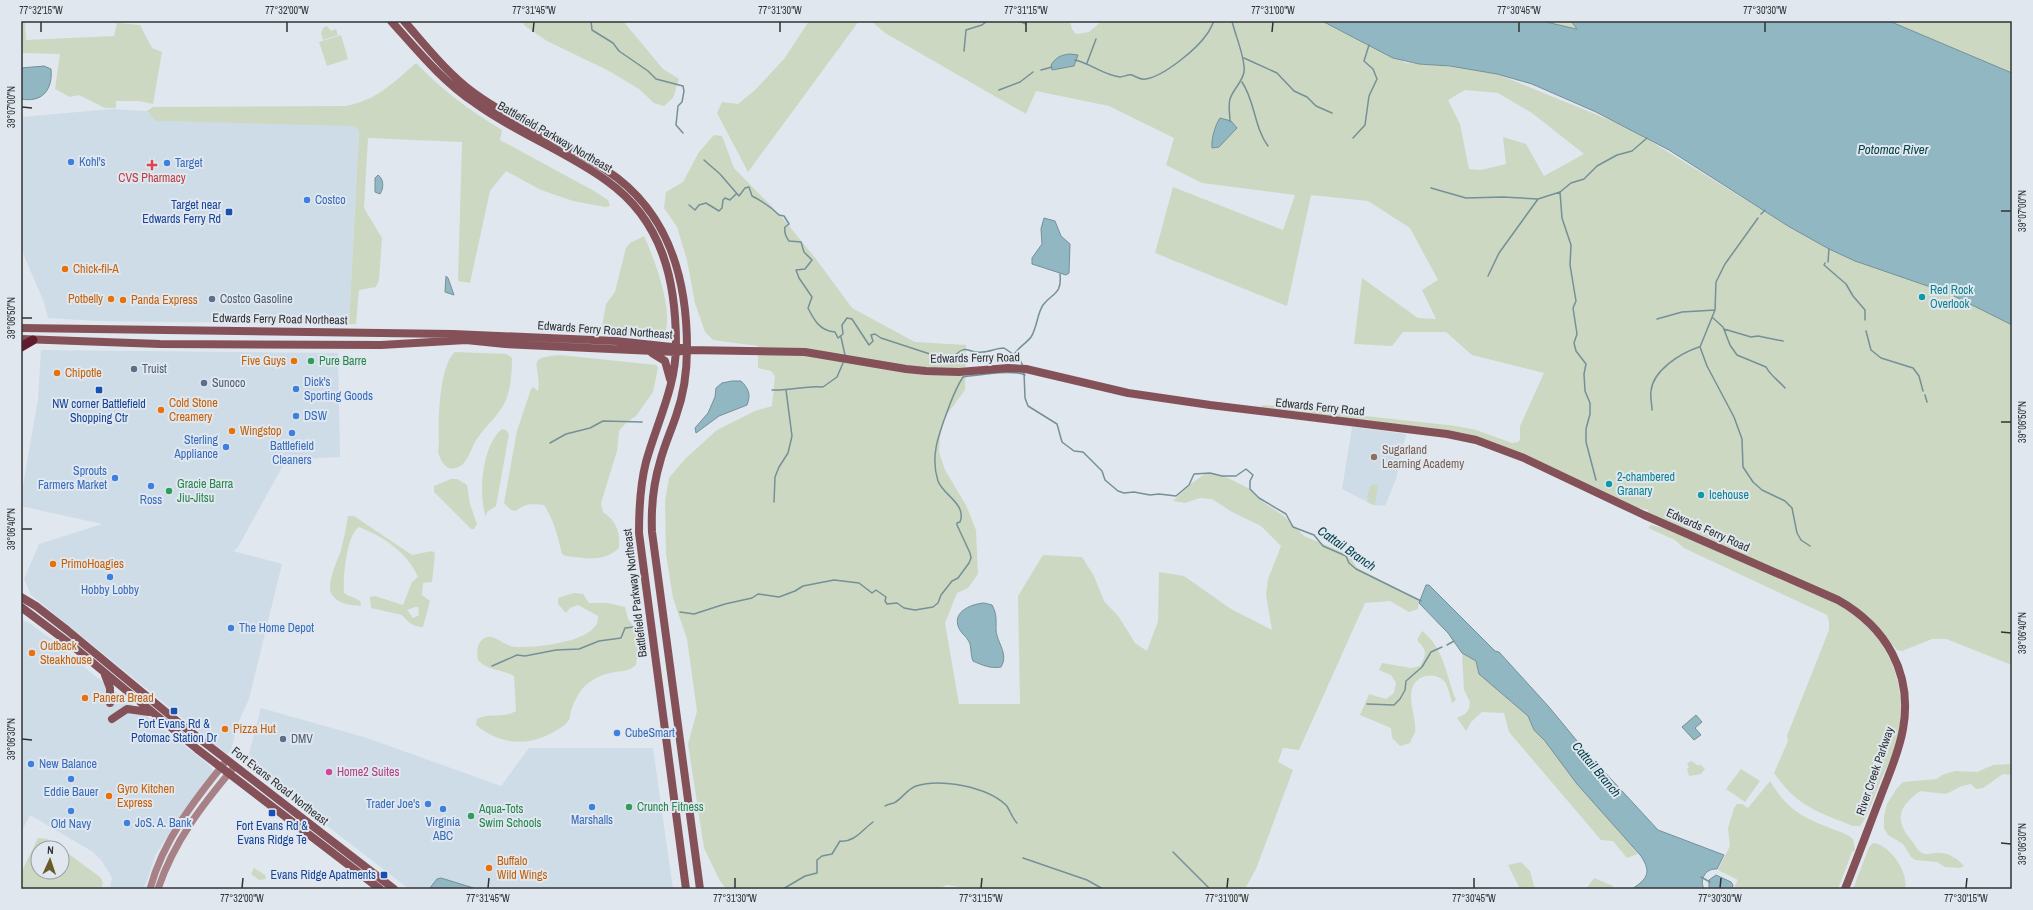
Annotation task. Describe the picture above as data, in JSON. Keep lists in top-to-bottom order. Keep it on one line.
{"streets":{"main road":["Battlefield Parkway Northeast","Edwards Ferry Road Northeast","Edwards Ferry Road","River Creek Parkway","Fort Evans Road Northeast"]},"crossings":[["Battlefield Parkway Northeast","Edwards Ferry Road Northeast"],["Battlefield Parkway Northeast","Edwards Ferry Road"],["Edwards Ferry Road Northeast","Edwards Ferry Road"],["Edwards Ferry Road","River Creek Parkway"]],"water":["Potomac River","Cattail Branch"],"places":{"other":["Kohl's","Target","Costco","Chick-fil-A","Red Rock Overlook","Potbelly","Costco Gasoline","Panda Express","Five Guys","Pure Barre","Truist","Chipotle","Sunoco","Dick's Sporting Goods","Cold Stone Creamery","DSW","Wingstop","Battlefield Cleaners","Sterling Appliance","Sugarland Learning Academy","Sprouts Farmers Market","2-chambered Granary","Ross","Gracie Barra Jiu-Jitsu","Icehouse","PrimoHoagies","Hobby Lobby","The Home Depot","Outback Steakhouse","Panera Bread","Pizza Hut","CubeSmart","DMV","New Balance","Home2 Suites","Eddie Bauer","Gyro Kitchen Express","Trader Joe's","Marshalls","Crunch Fitness","Virginia ABC","Old Navy","Aqua-Tots Swim Schools","JoS. A. Bank","Buffalo Wild Wings"],"health":["CVS Pharmacy"],"transit":["Target near Edwards Ferry Rd","NW corner Battlefield Shopping Ctr","Fort Evans Rd & Potomac Station Dr","Fort Evans Rd & Evans Ridge Te","Evans Ridge Apatments"]},"north":"top","coordinates":["77°32'15\"W","77°32'00\"W","77°31'45\"W","77°31'30\"W","77°31'15\"W","77°31'00\"W","77°30'45\"W","77°30'30\"W","39°07'00\"N","39°06'50\"N","39°06'40\"N","39°06'30\"N","77°30'15\"W"]}
